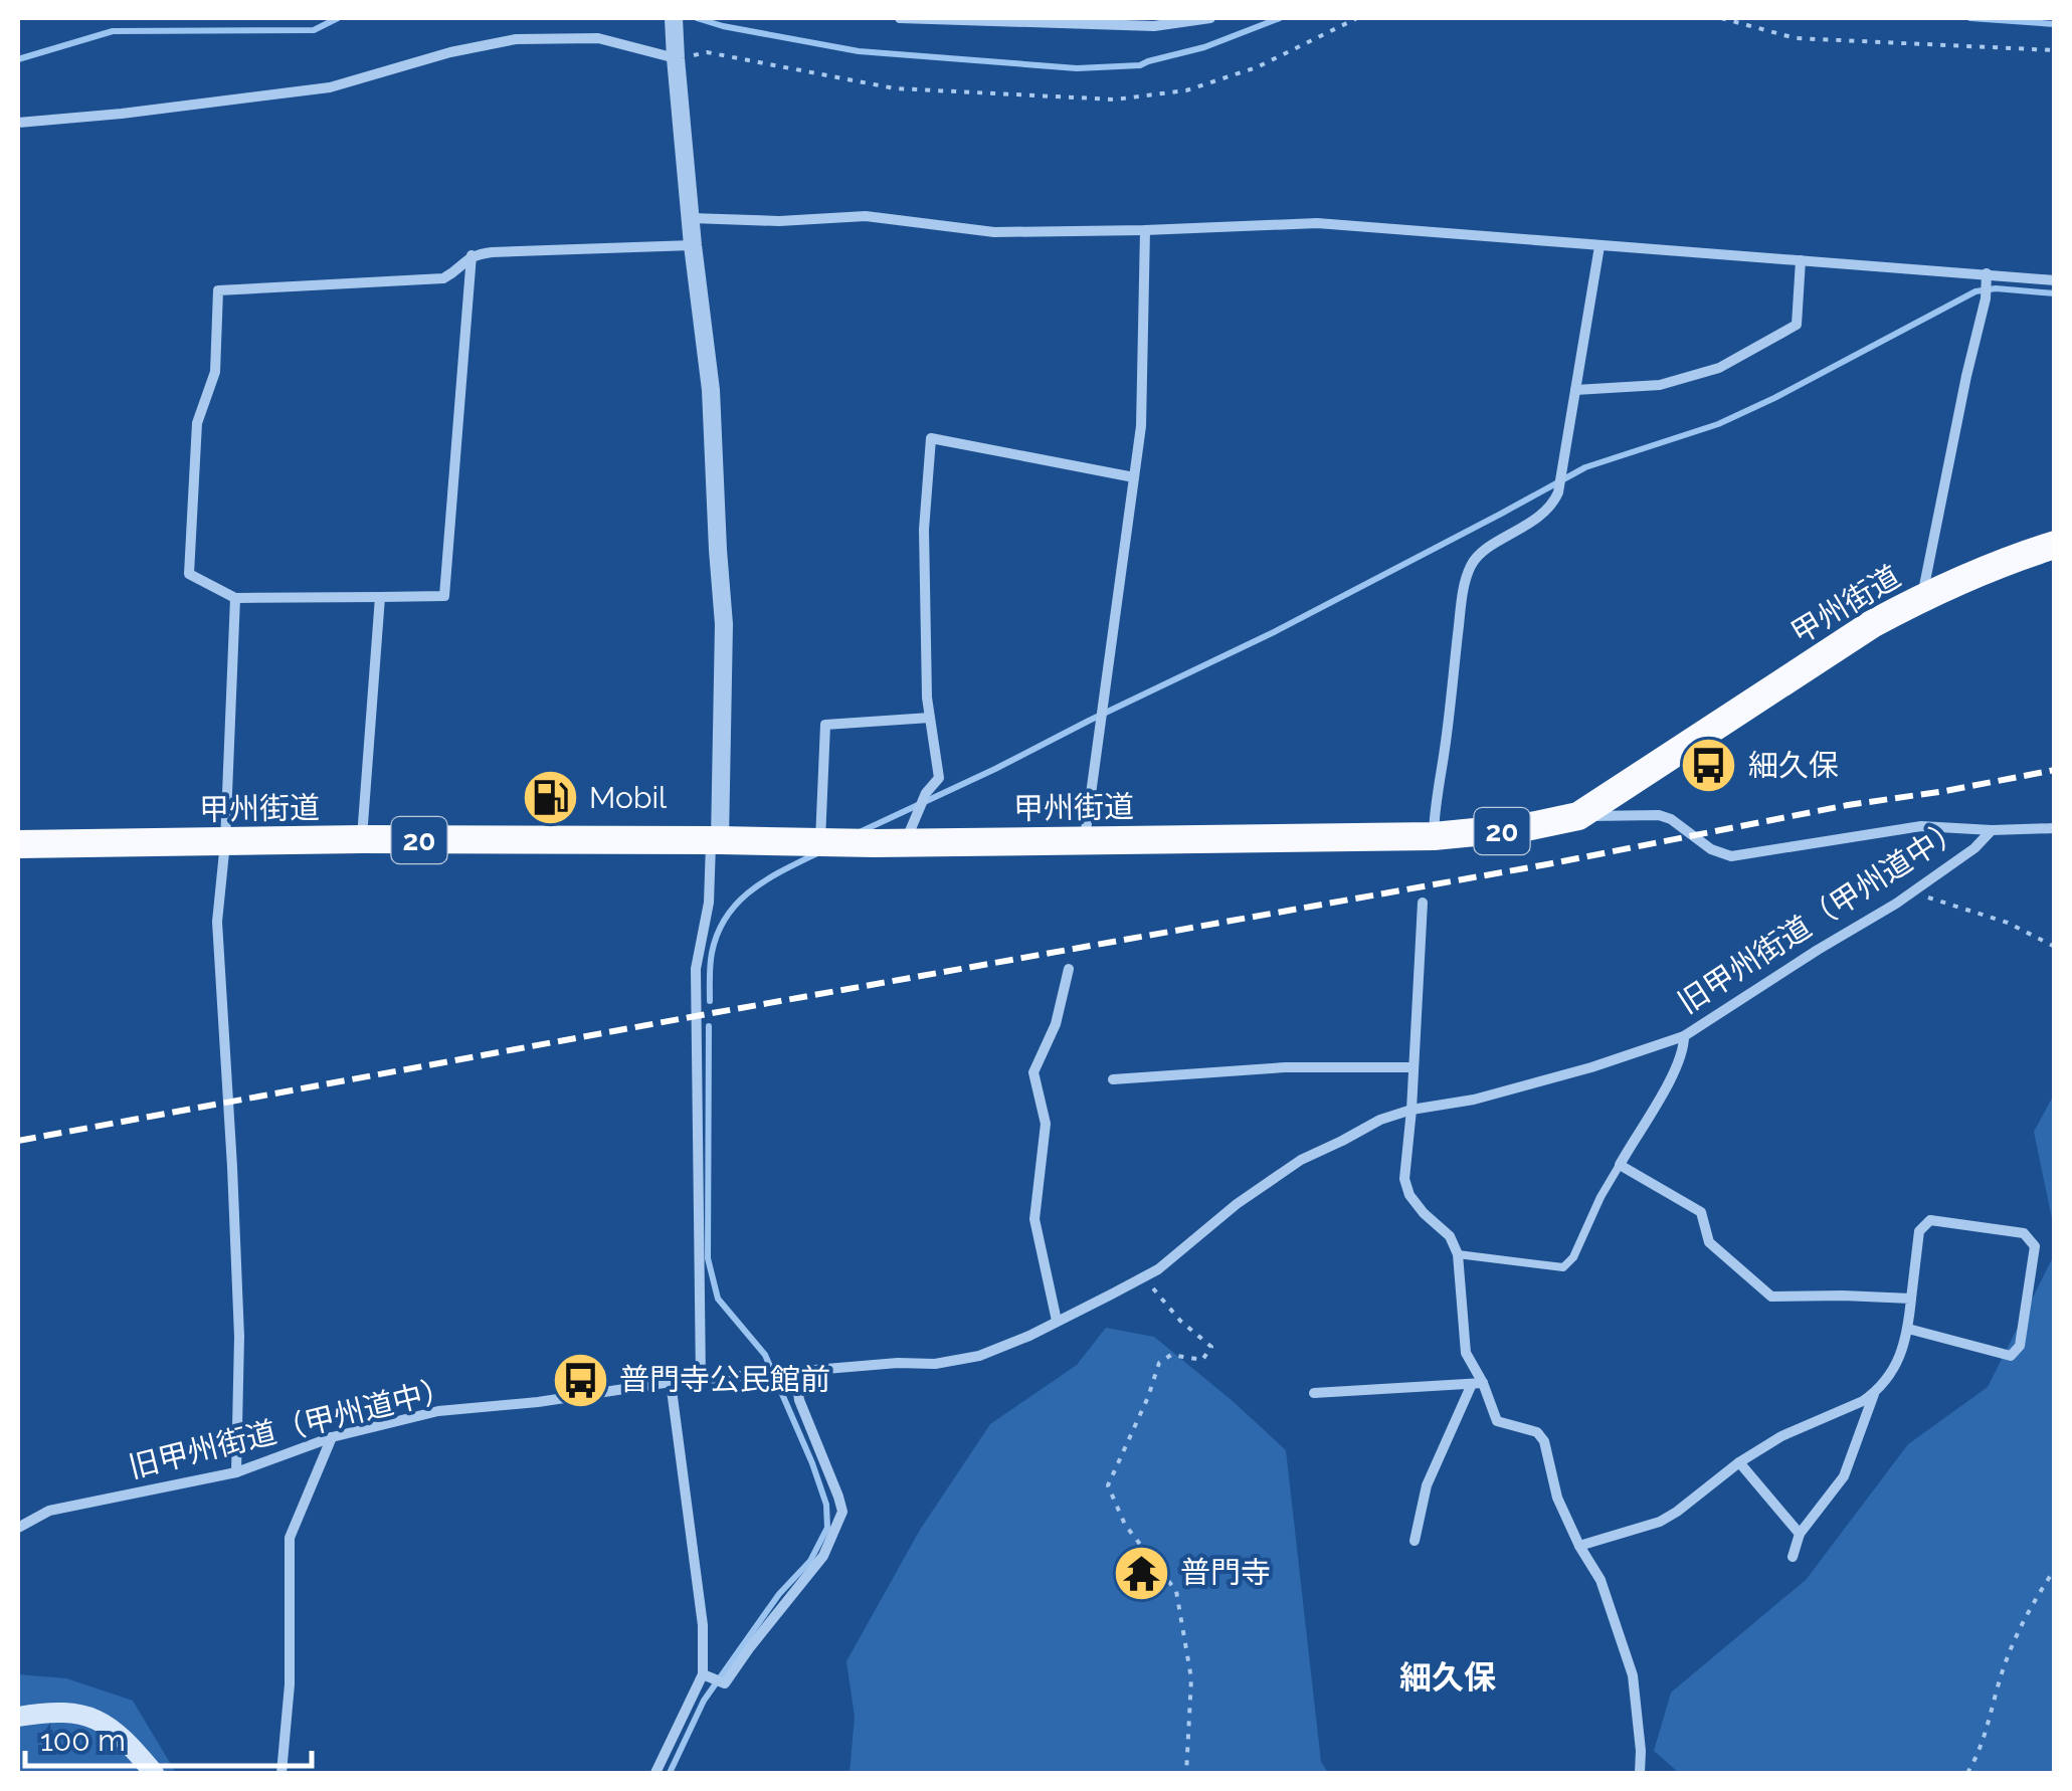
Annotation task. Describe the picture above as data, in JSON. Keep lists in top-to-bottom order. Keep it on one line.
{"streets":{"highway":["甲州街道","20"],"street":["旧甲州街道（甲州道中）"]},"districts":["細久保"],"places":{"bus stop":["細久保","普門寺公民館前"],"fuel station":["Mobil"],"temple":["普門寺"]},"scale_bar":"100 m"}
